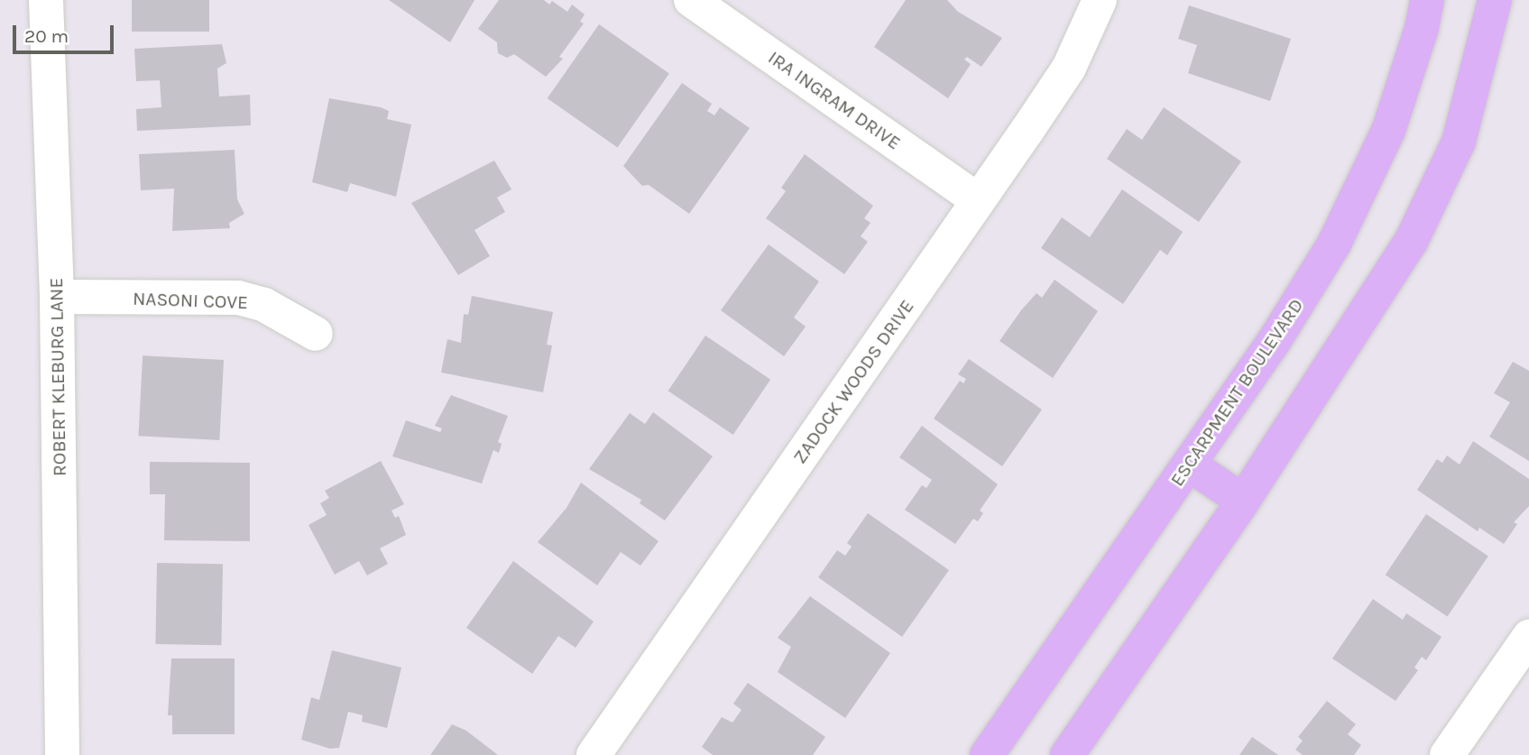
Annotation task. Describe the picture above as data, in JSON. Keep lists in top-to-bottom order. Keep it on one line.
{"streets":{"main road":["ESCARPMENT BOULEVARD"],"street":["IRA INGRAM DRIVE","NASONI COVE","ROBERT KLEBURG LANE","ZADOCK WOODS DRIVE"]},"crossings":[["IRA INGRAM DRIVE","ZADOCK WOODS DRIVE"],["NASONI COVE","ROBERT KLEBURG LANE"]],"scale_bar":"20 m"}
